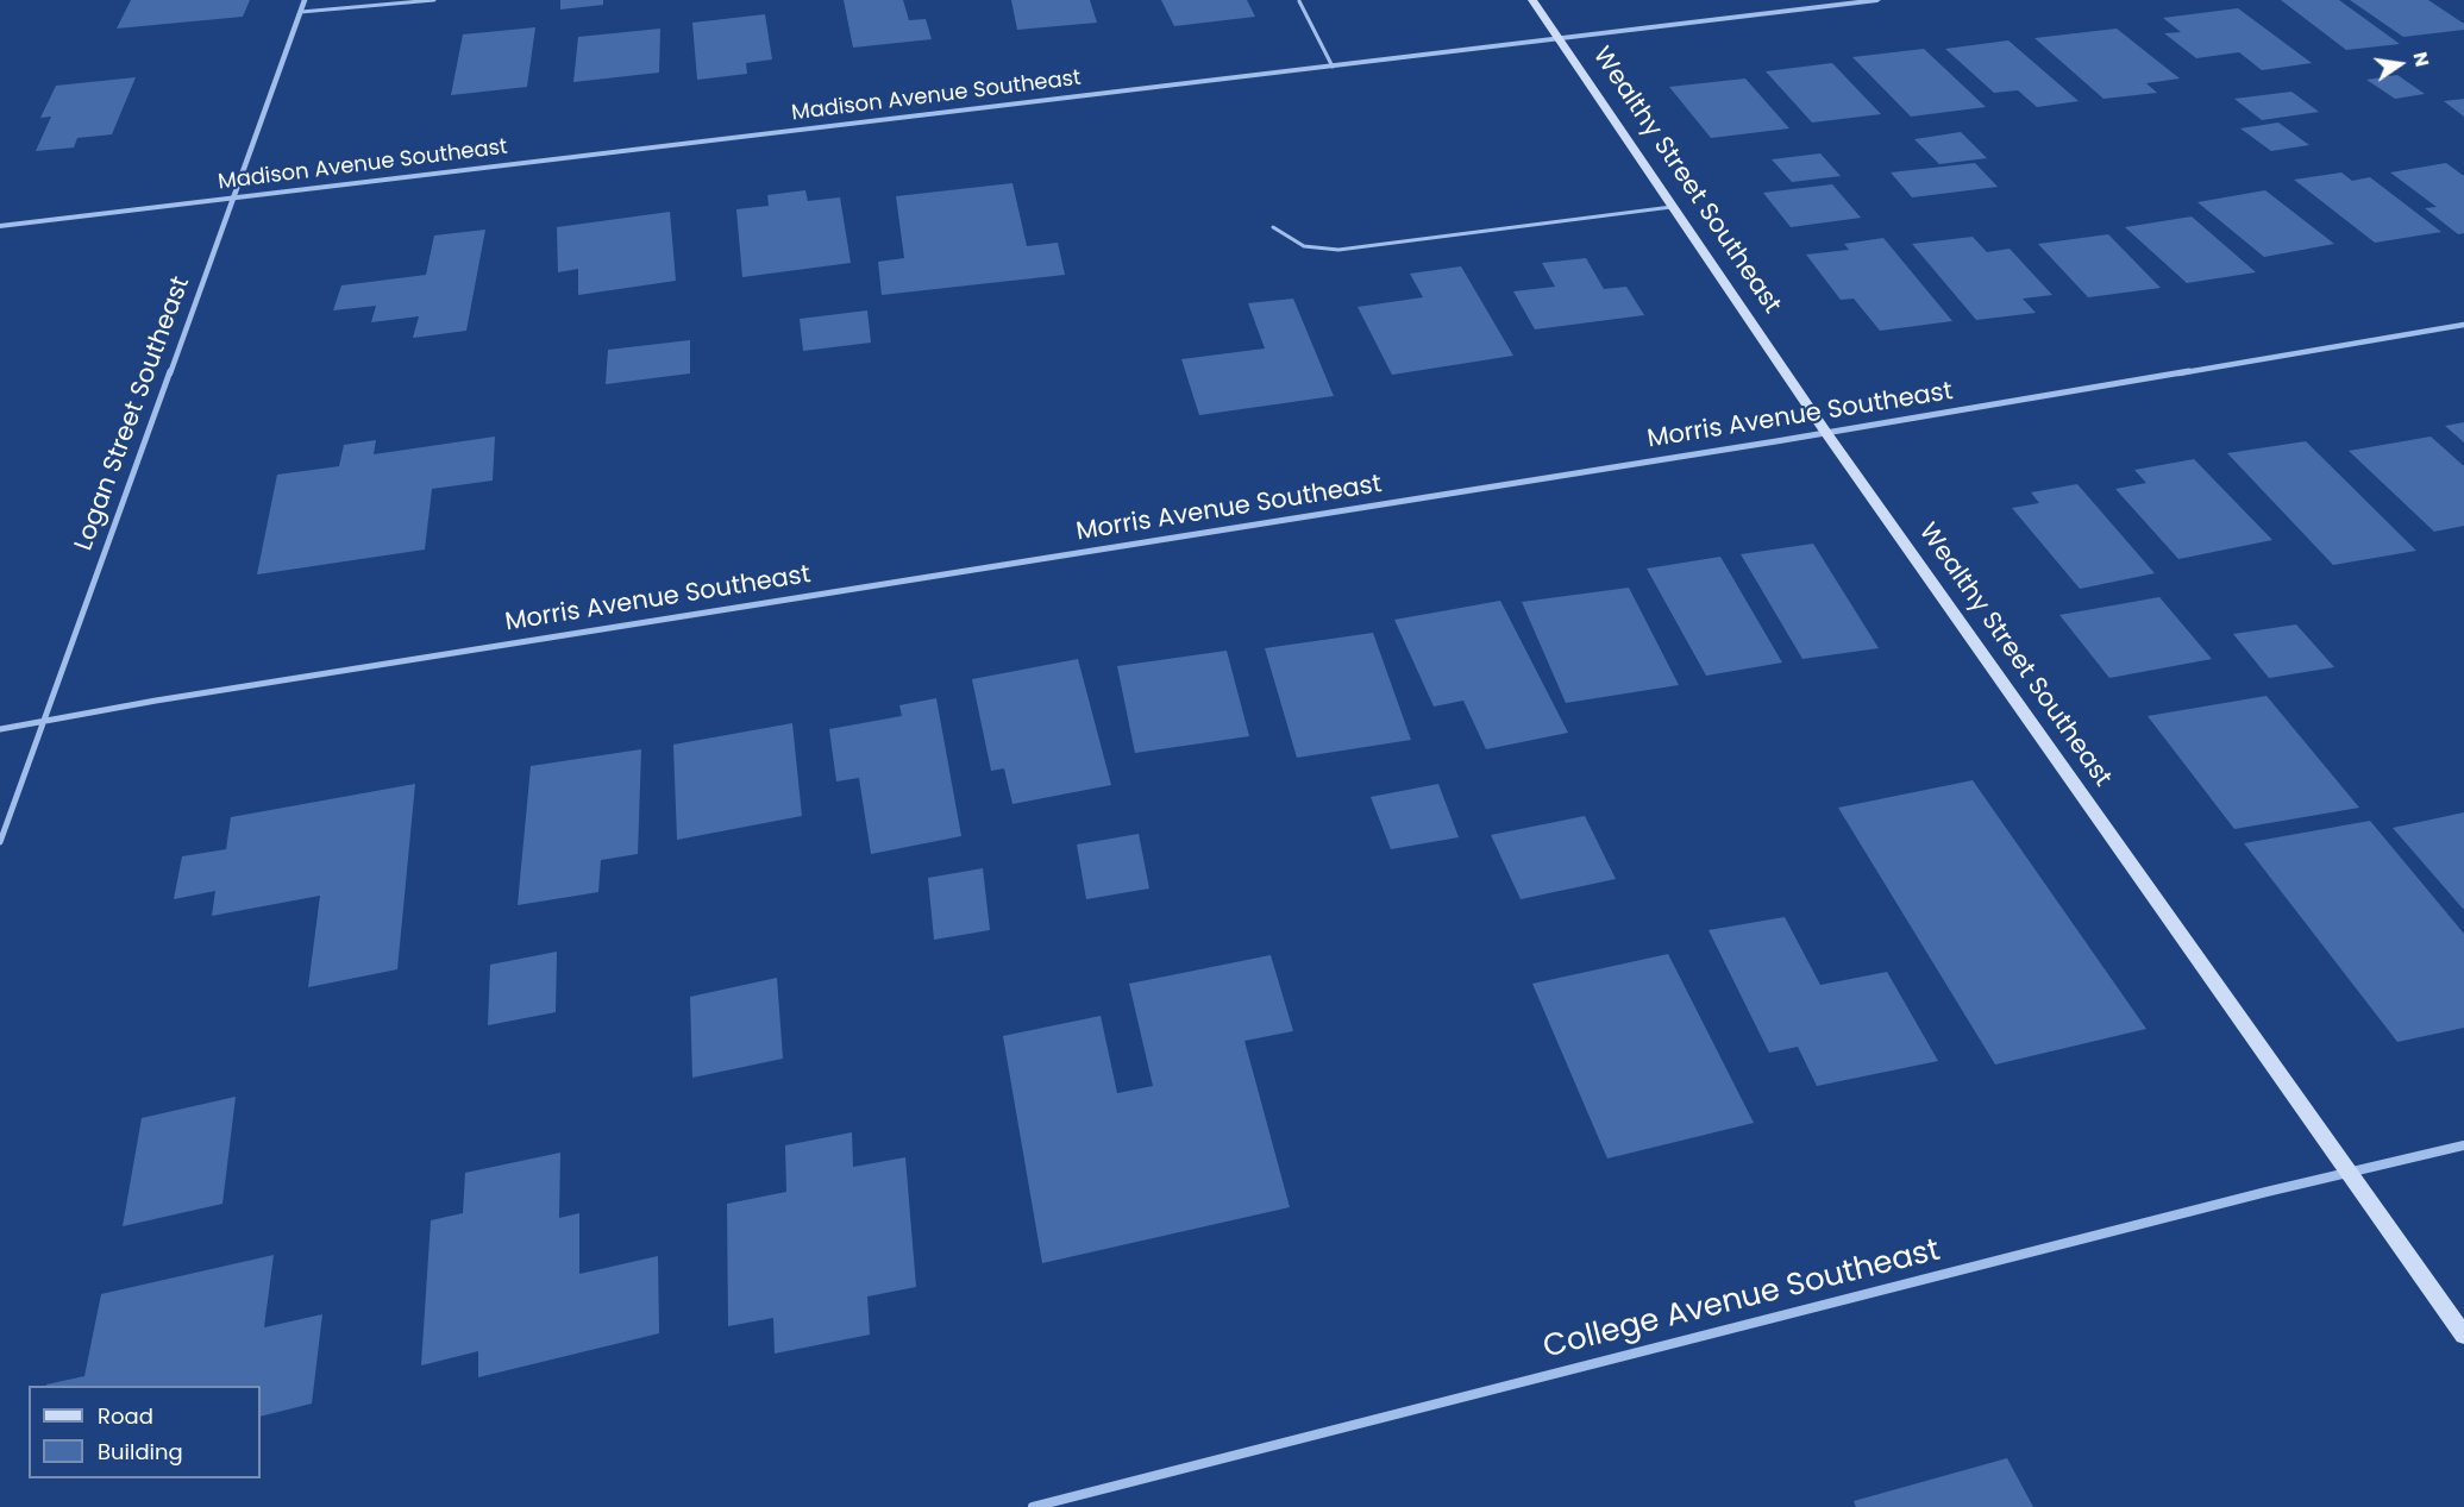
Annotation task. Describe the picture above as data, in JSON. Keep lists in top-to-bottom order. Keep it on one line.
{"streets":{"main road":["Wealthy Street Southeast"],"street":["Madison Avenue Southeast","Logan Street Southeast","Morris Avenue Southeast","College Avenue Southeast"]},"crossings":[["Madison Avenue Southeast","Wealthy Street Southeast"],["Madison Avenue Southeast","Logan Street Southeast"],["Wealthy Street Southeast","Morris Avenue Southeast"],["Wealthy Street Southeast","College Avenue Southeast"],["Logan Street Southeast","Morris Avenue Southeast"]],"legend":["Road","Building"],"north":"right"}
